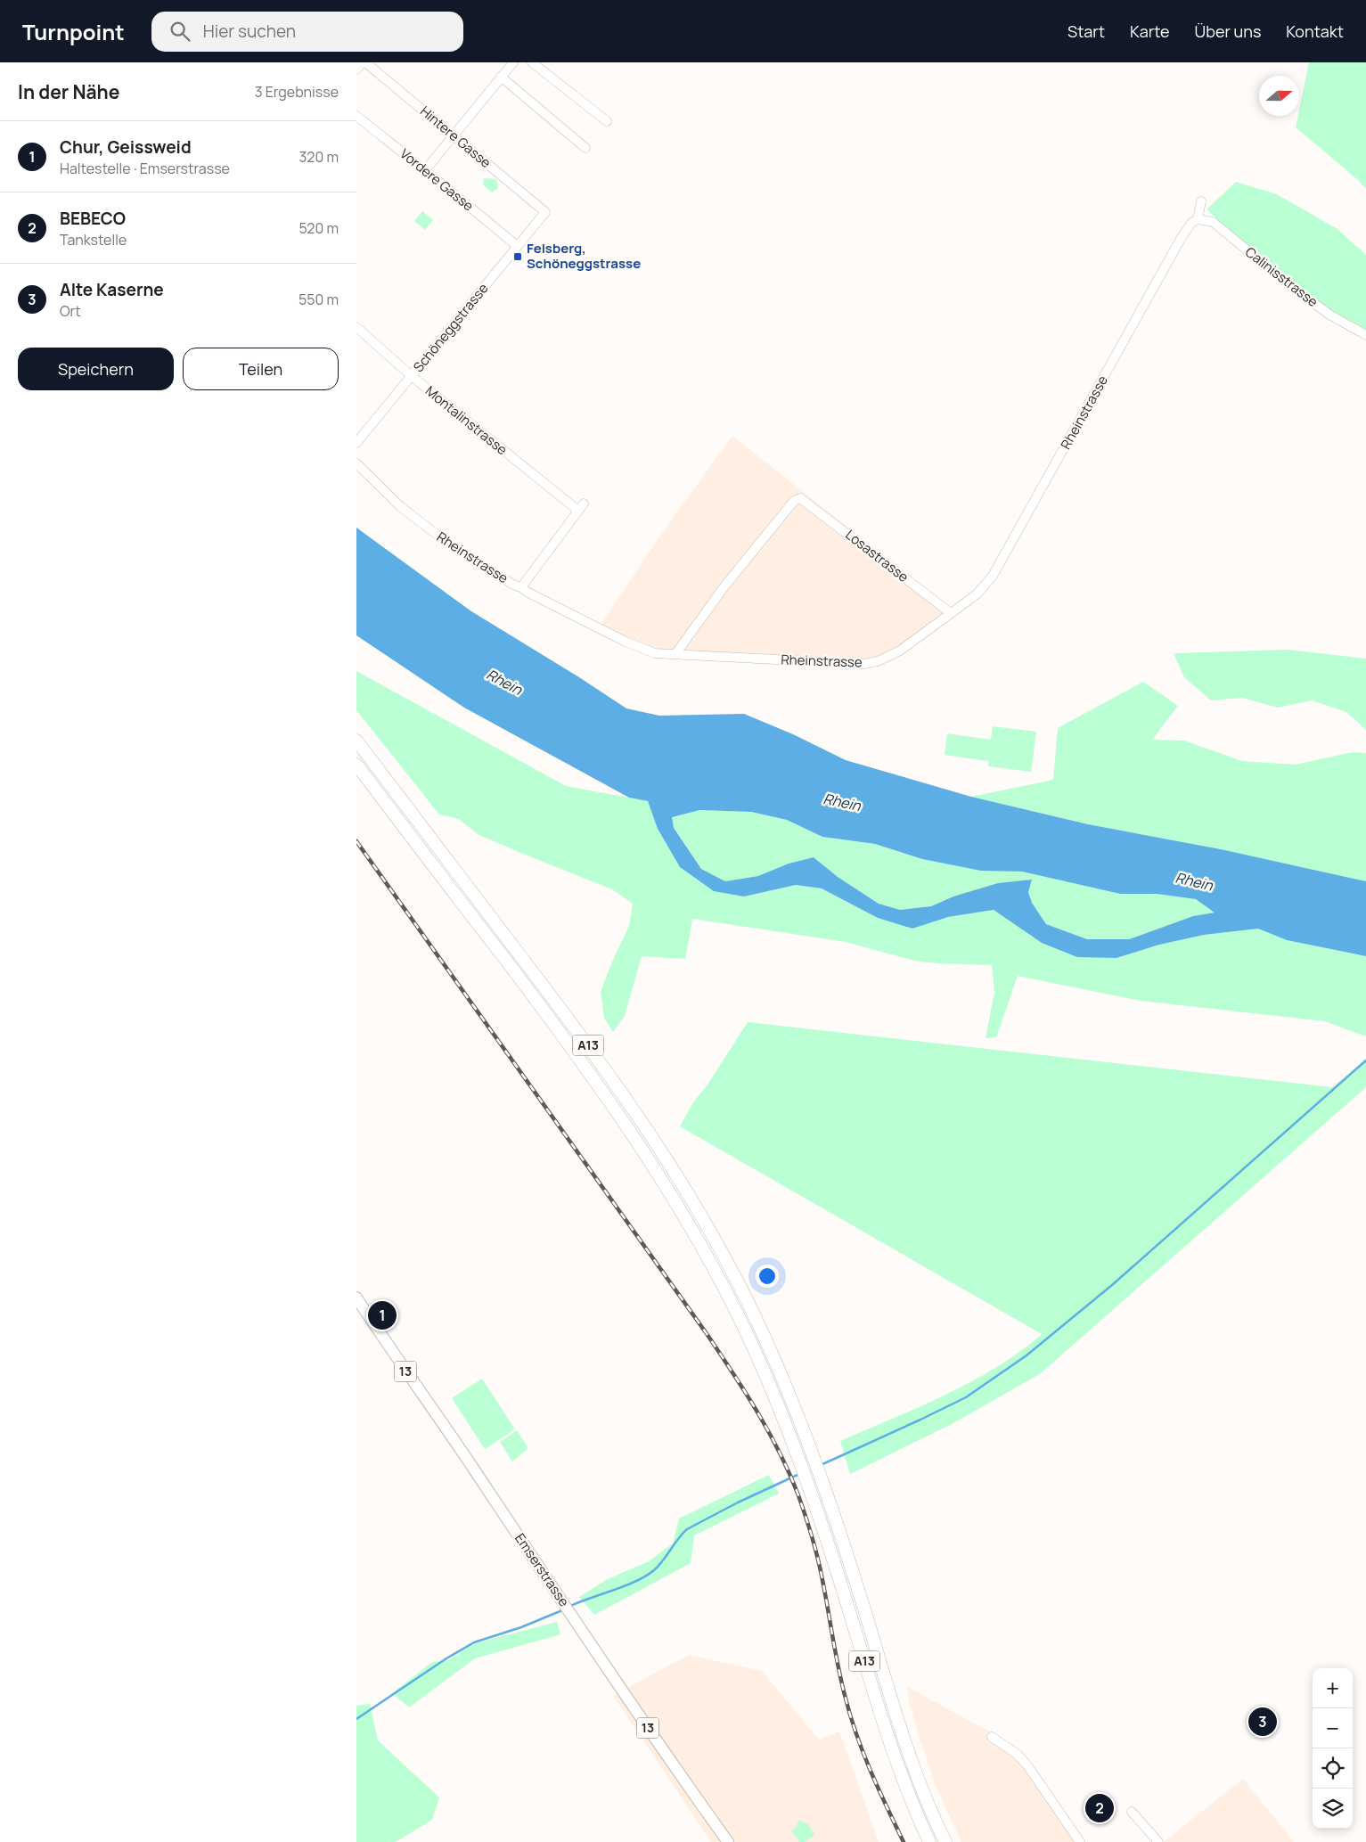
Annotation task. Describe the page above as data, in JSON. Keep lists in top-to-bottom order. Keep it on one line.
{"streets":{"highway":["A13"],"main road":["13","Emserstrasse"],"street":["Hintere Gasse","Vordere Gasse","Calinisstrasse","Schöneggstrasse","Rheinstrasse","Montalinstrasse","Losastrasse"]},"crossings":[["Hintere Gasse","Schöneggstrasse"],["Vordere Gasse","Schöneggstrasse"],["Calinisstrasse","Rheinstrasse"],["Schöneggstrasse","Montalinstrasse"],["Rheinstrasse","Montalinstrasse"],["Rheinstrasse","Losastrasse"]],"water":["Rhein"],"places":{"transit":["Felsberg, Schöneggstrasse"]},"north":"right","page":{"header":"Turnpoint","search":"Hier suchen","nav":["Start","Karte","Über uns","Kontakt"],"heading":["In der Nähe","3 Ergebnisse"],"list":[{"mark":"1","name":"Chur, Geissweid","note":"Haltestelle · Emserstrasse","value":"320 m"},{"mark":"2","name":"BEBECO","note":"Tankstelle","value":"520 m"},{"mark":"3","name":"Alte Kaserne","note":"Ort","value":"550 m"}],"buttons":["Speichern","Teilen"],"pins":["1","3","2"],"map_buttons":["+","−"]}}
